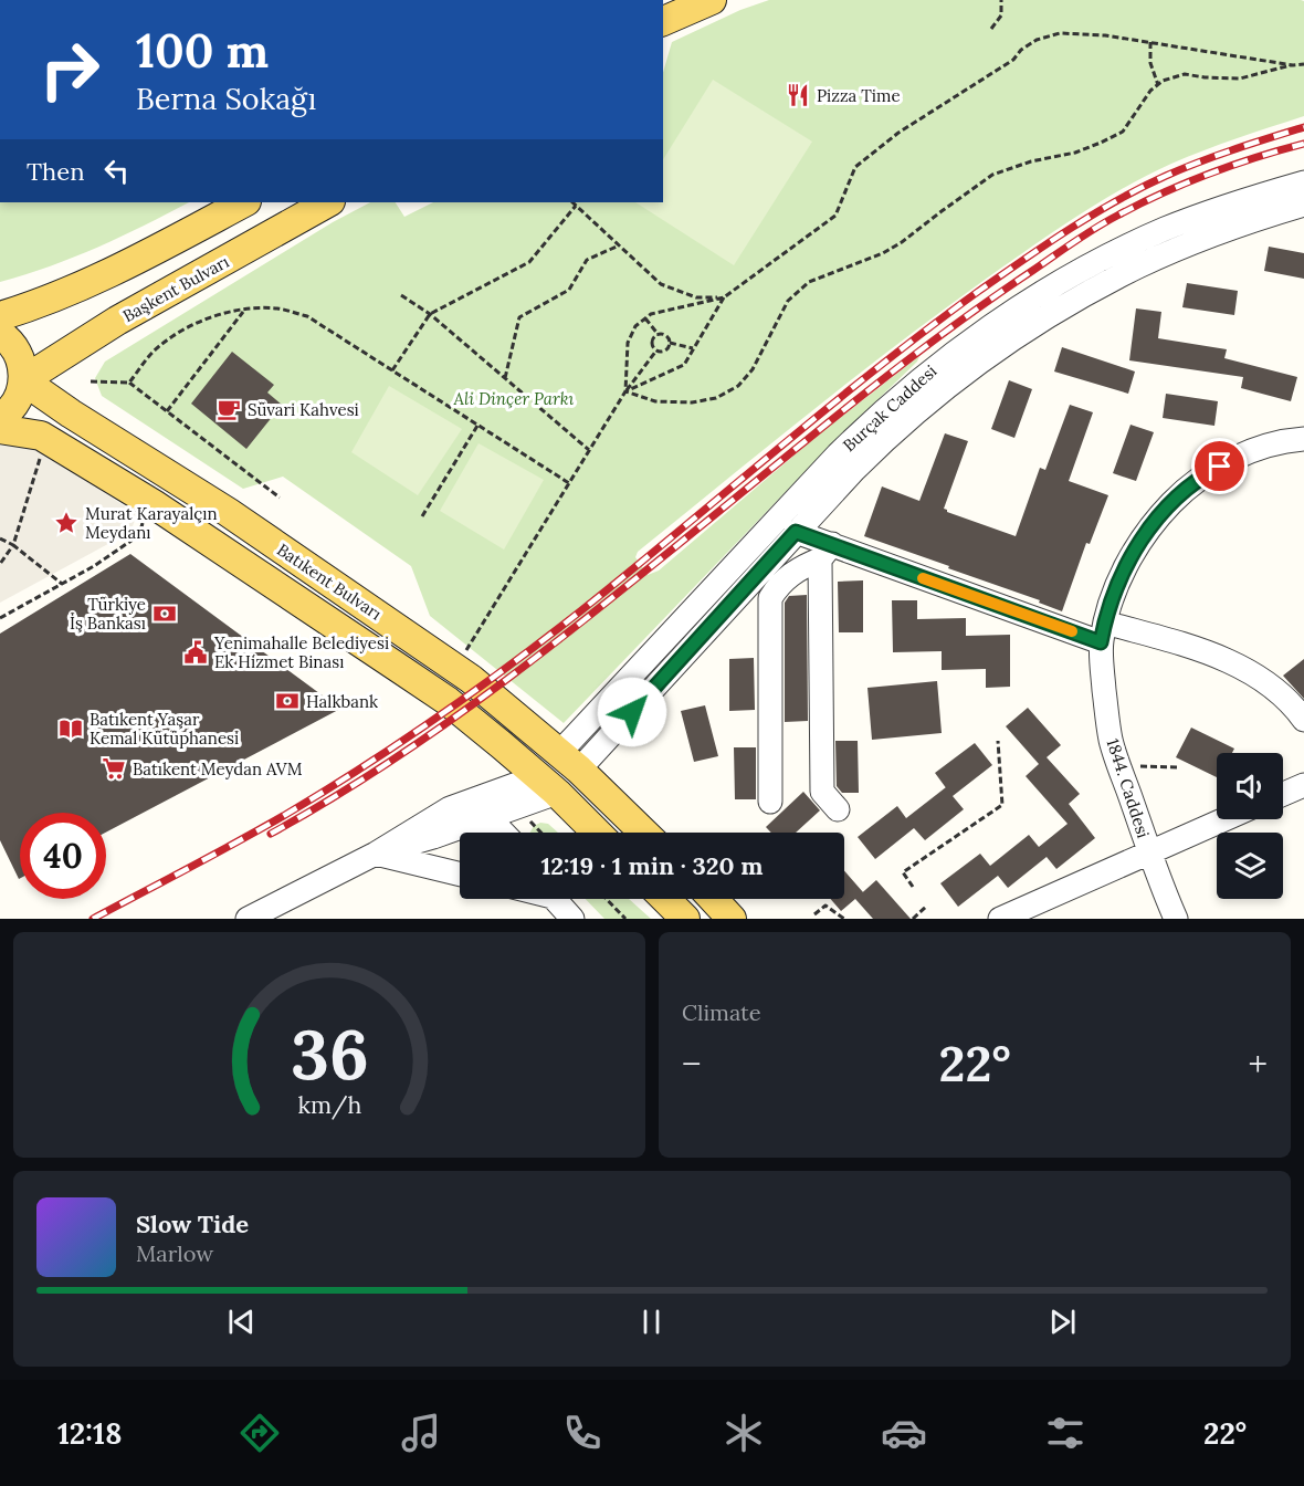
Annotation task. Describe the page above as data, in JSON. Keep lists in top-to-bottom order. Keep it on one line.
{"streets":{"main road":["Başkent Bulvarı","Batıkent Bulvarı"],"street":["Burçak Caddesi","1844. Caddesi"]},"crossings":[["Başkent Bulvarı","Batıkent Bulvarı"],["Burçak Caddesi","Batıkent Bulvarı"]],"parks":["Ali Dinçer Parkı"],"places":{"restaurant":["Pizza Time"],"cafe":["Süvari Kahvesi"],"place":["Murat Karayalçın Meydanı"],"bank":["Türkiye İş Bankası","Halkbank"],"public building":["Yenimahalle Belediyesi Ek Hizmet Binası"],"library":["Batıkent Yaşar Kemal Kütüphanesi"],"supermarket":["Batıkent Meydan AVM"]},"page":{"turn":["100 m","Berna Sokağı"],"then":"Then","limit":"40","trip":"12:19 · 1 min · 320 m","tile":"Climate","heat":["−","22°","+"],"song":["Slow Tide","Marlow"],"tabs":["12:18","22°"],"gauge":["36","km/h"]}}
